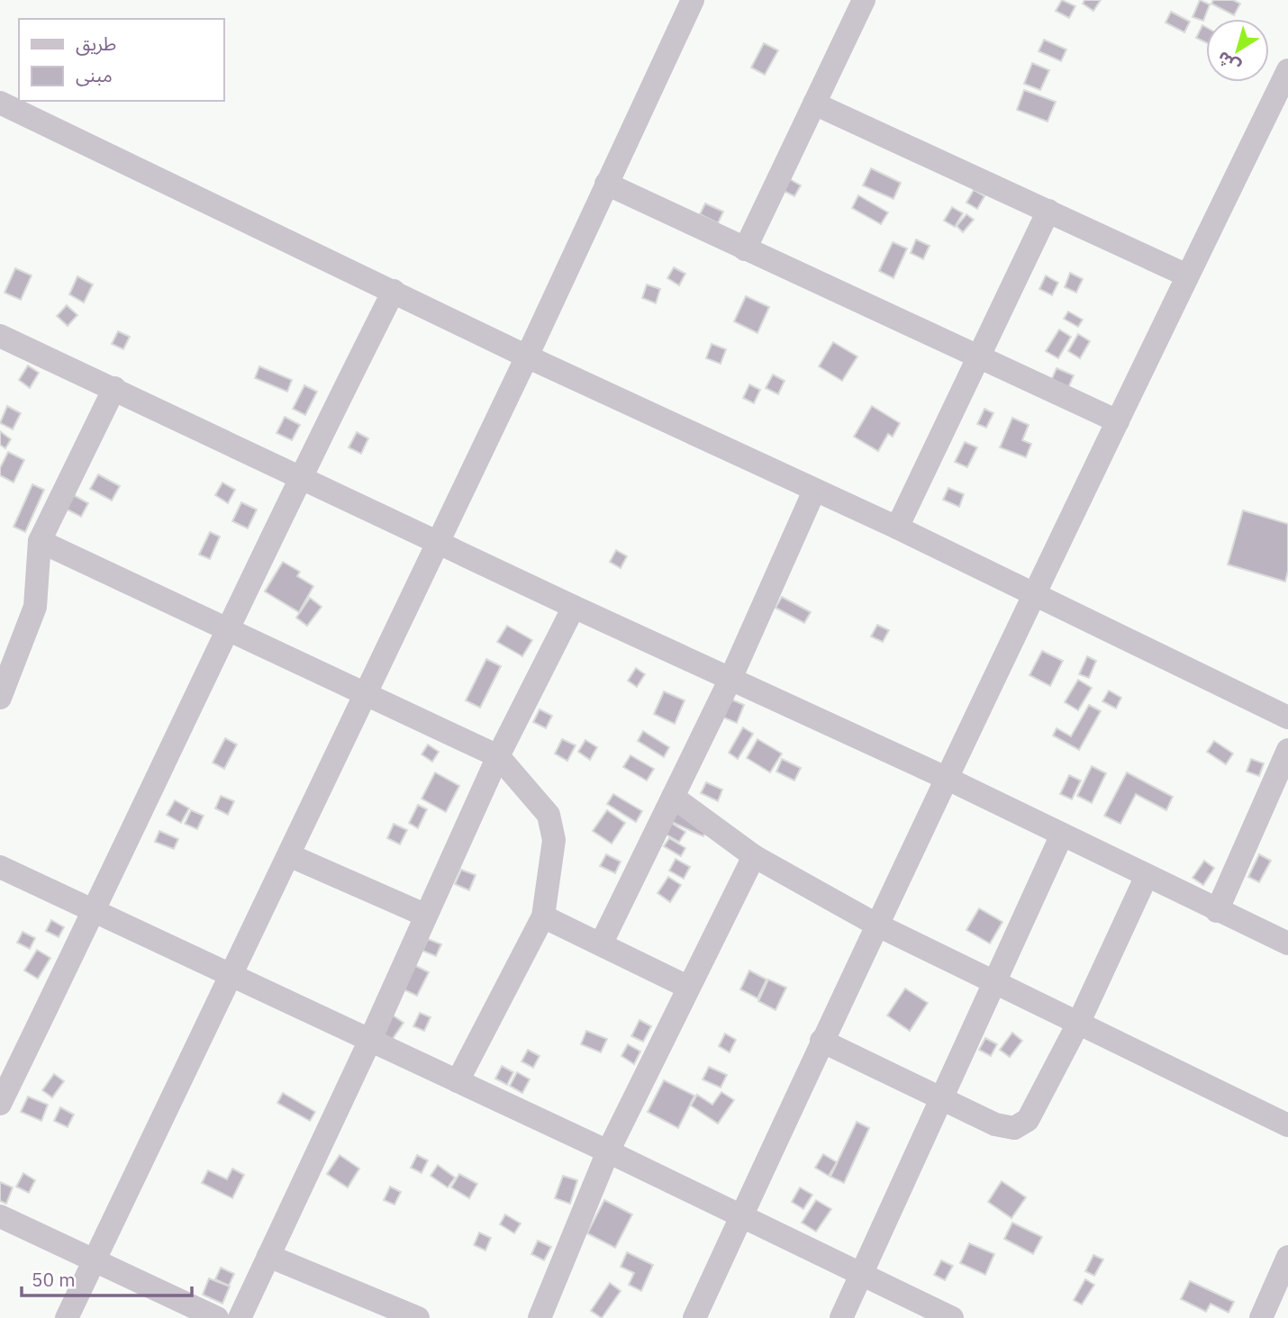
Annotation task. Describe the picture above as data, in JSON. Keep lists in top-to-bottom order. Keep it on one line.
{"legend":["طريق","مبنى"],"scale_bar":"50 m","north":"bottom left"}
